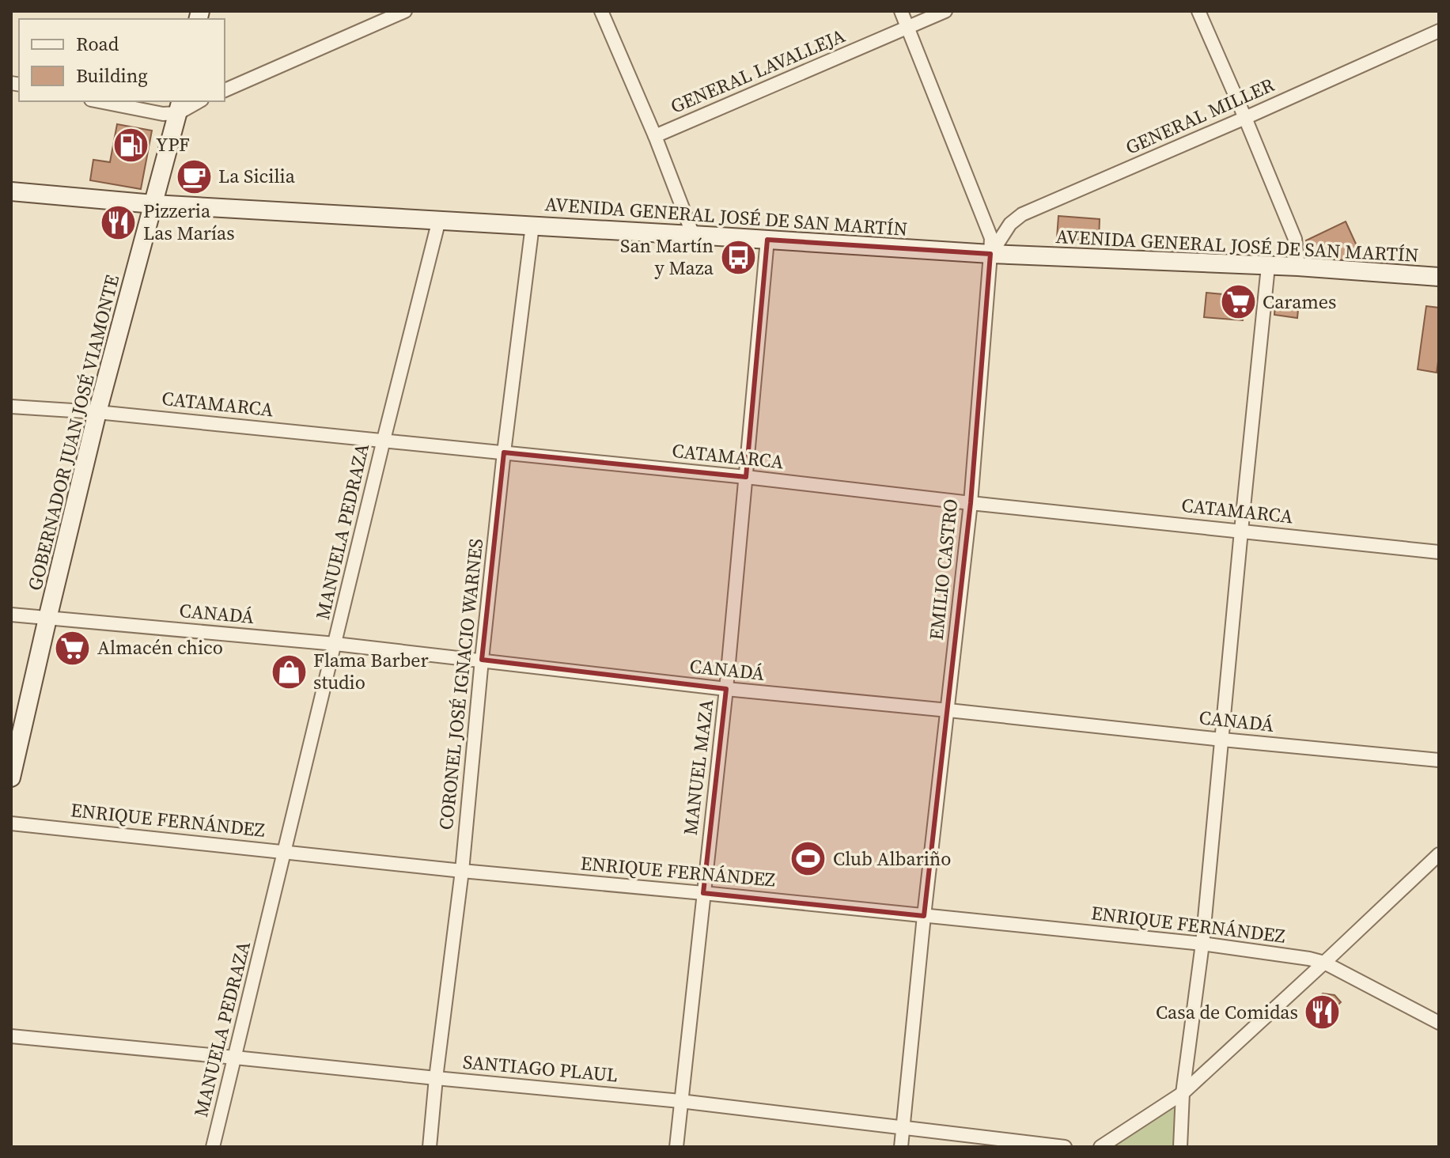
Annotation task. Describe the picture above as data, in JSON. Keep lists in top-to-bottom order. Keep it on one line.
{"streets":{"main road":["AVENIDA GENERAL JOSÉ DE SAN MARTÍN","GOBERNADOR JUAN JOSÉ VIAMONTE"],"street":["GENERAL LAVALLEJA","GENERAL MILLER","CATAMARCA","MANUELA PEDRAZA","EMILIO CASTRO","CANADÁ","CORONEL JOSÉ IGNACIO WARNES","MANUEL MAZA","ENRIQUE FERNÁNDEZ","SANTIAGO PLAUL"]},"crossings":[["GENERAL LAVALLEJA","EMILIO CASTRO"],["GENERAL MILLER","AVENIDA GENERAL JOSÉ DE SAN MARTÍN"],["GENERAL MILLER","EMILIO CASTRO"],["AVENIDA GENERAL JOSÉ DE SAN MARTÍN","GOBERNADOR JUAN JOSÉ VIAMONTE"],["AVENIDA GENERAL JOSÉ DE SAN MARTÍN","MANUELA PEDRAZA"],["AVENIDA GENERAL JOSÉ DE SAN MARTÍN","EMILIO CASTRO"],["AVENIDA GENERAL JOSÉ DE SAN MARTÍN","CORONEL JOSÉ IGNACIO WARNES"],["AVENIDA GENERAL JOSÉ DE SAN MARTÍN","MANUEL MAZA"],["CATAMARCA","GOBERNADOR JUAN JOSÉ VIAMONTE"],["CATAMARCA","MANUELA PEDRAZA"],["CATAMARCA","EMILIO CASTRO"],["CATAMARCA","CORONEL JOSÉ IGNACIO WARNES"],["CATAMARCA","MANUEL MAZA"],["GOBERNADOR JUAN JOSÉ VIAMONTE","CANADÁ"],["MANUELA PEDRAZA","CANADÁ"],["MANUELA PEDRAZA","ENRIQUE FERNÁNDEZ"],["MANUELA PEDRAZA","SANTIAGO PLAUL"],["EMILIO CASTRO","CANADÁ"],["EMILIO CASTRO","ENRIQUE FERNÁNDEZ"],["EMILIO CASTRO","SANTIAGO PLAUL"],["CANADÁ","CORONEL JOSÉ IGNACIO WARNES"],["CANADÁ","MANUEL MAZA"],["CORONEL JOSÉ IGNACIO WARNES","ENRIQUE FERNÁNDEZ"],["CORONEL JOSÉ IGNACIO WARNES","SANTIAGO PLAUL"],["MANUEL MAZA","ENRIQUE FERNÁNDEZ"],["MANUEL MAZA","SANTIAGO PLAUL"]],"places":{"fuel station":["YPF"],"cafe":["La Sicilia"],"restaurant":["Pizzeria Las Marías","Casa de Comidas"],"bus stop":["San Martín y Maza"],"supermarket":["Carames","Almacén chico"],"shop":["Flama Barber studio"],"sports":["Club Albariño"]},"legend":["Road","Building"]}
